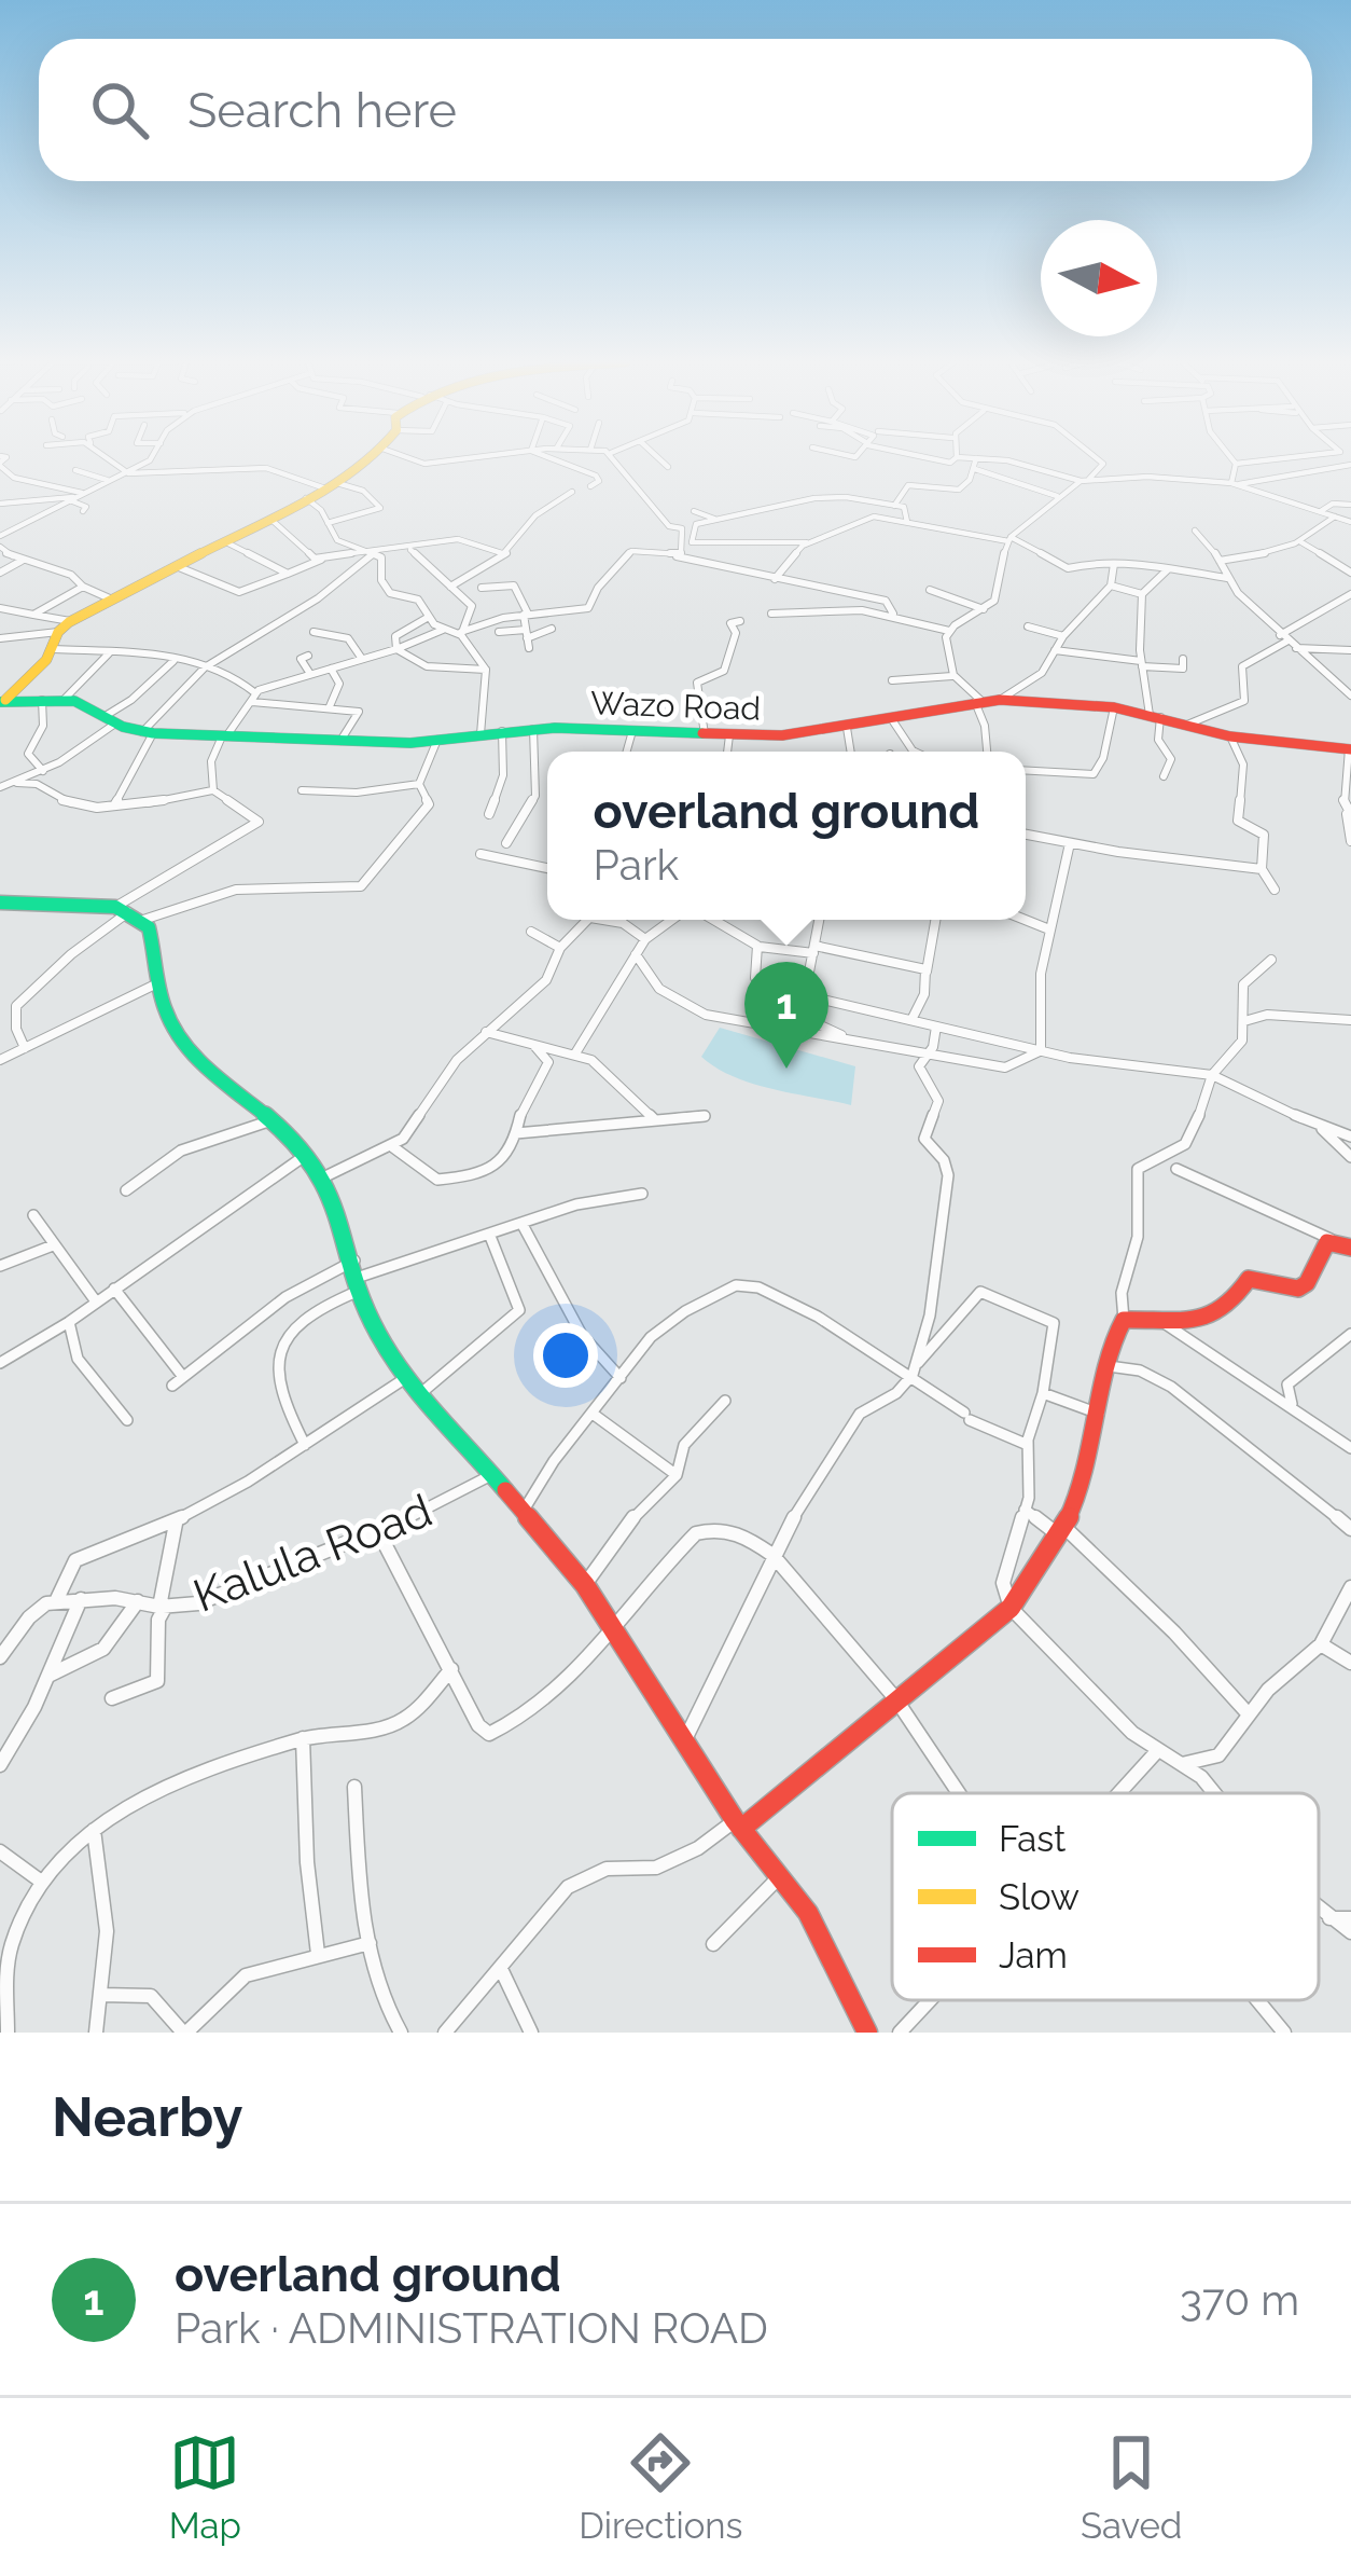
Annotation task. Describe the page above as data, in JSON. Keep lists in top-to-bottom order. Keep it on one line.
{"streets":{"street":["Wazo Road","Kalula Road"]},"legend":["Fast","Slow","Jam"],"north":"right","page":{"search":"Search here","popup":["overland ground","Park"],"pins":"1","heading":"Nearby","list":[{"mark":"1","name":"overland ground","note":"Park · ADMINISTRATION ROAD","value":"370 m"}],"nav":["Map","Directions","Saved"]}}
